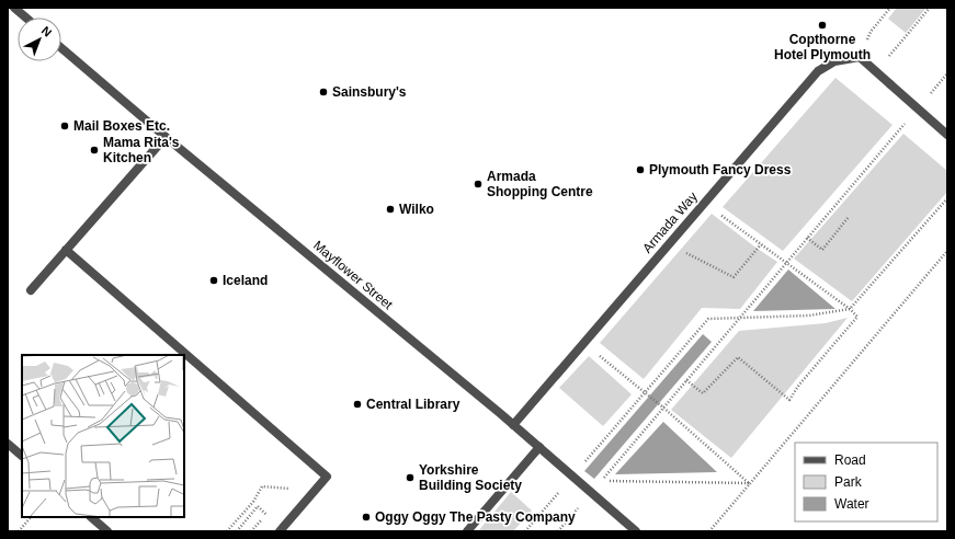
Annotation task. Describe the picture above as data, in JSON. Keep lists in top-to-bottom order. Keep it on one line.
{"streets":{"street":["Armada Way","Mayflower Street"]},"crossings":[["Armada Way","Mayflower Street"]],"places":["Copthorne Hotel Plymouth","Sainsbury's","Mail Boxes Etc.","Mama Rita's Kitchen","Plymouth Fancy Dress","Armada Shopping Centre","Wilko","Iceland","Central Library","Yorkshire Building Society","Oggy Oggy The Pasty Company"],"legend":["Road","Park","Water"],"north":"top right"}
